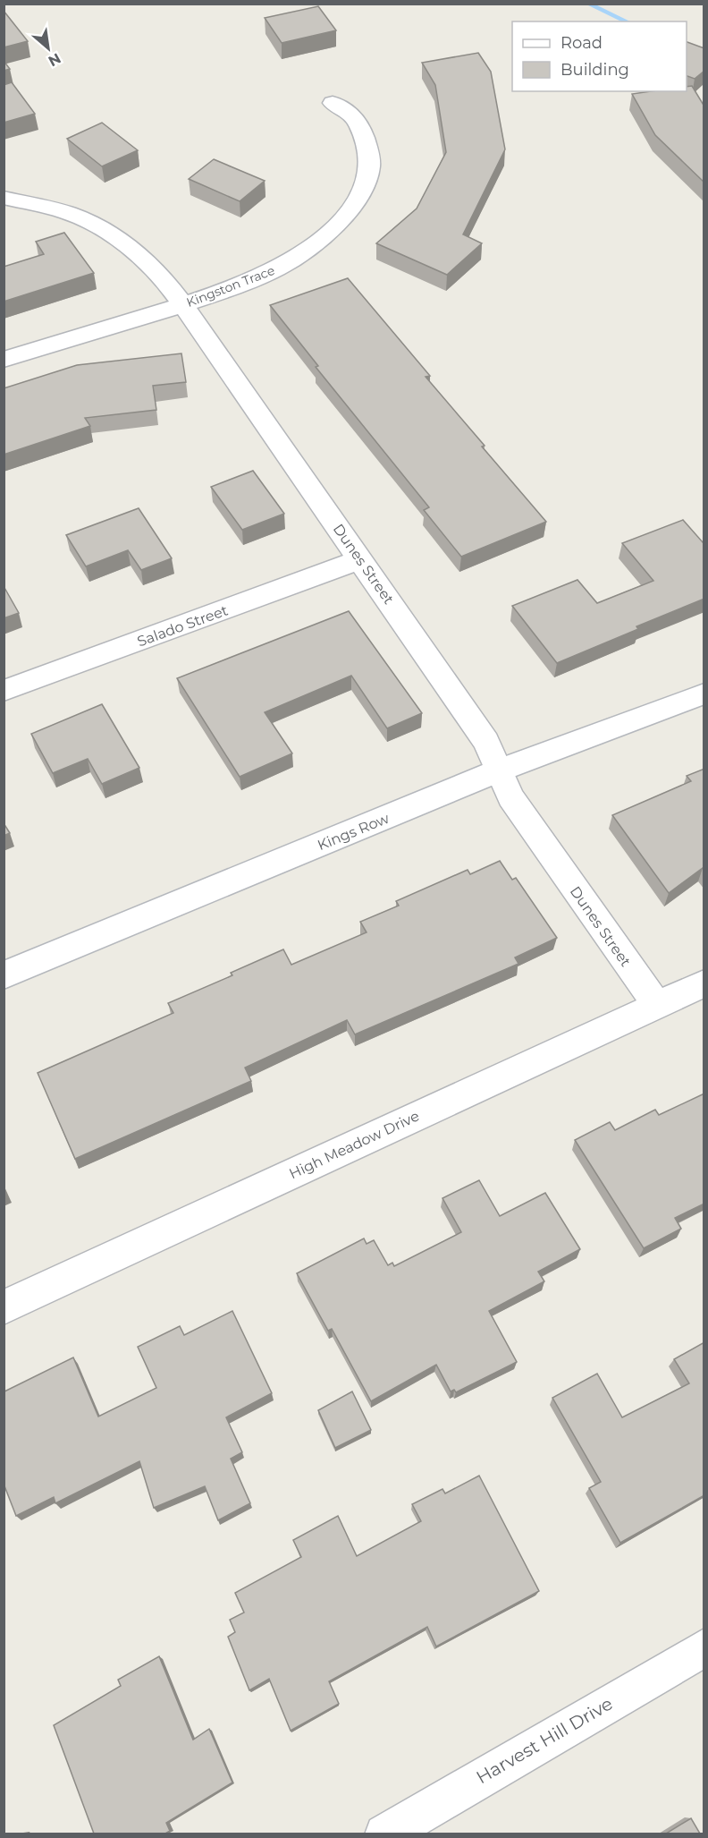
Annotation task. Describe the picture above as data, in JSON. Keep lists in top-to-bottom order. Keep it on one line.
{"streets":{"street":["Kingston Trace","Dunes Street","Salado Street","Kings Row","High Meadow Drive","Harvest Hill Drive"]},"crossings":[["Kingston Trace","Dunes Street"],["Dunes Street","Salado Street"],["Dunes Street","Kings Row"],["Dunes Street","High Meadow Drive"]],"legend":["Road","Building"],"north":"bottom right"}
